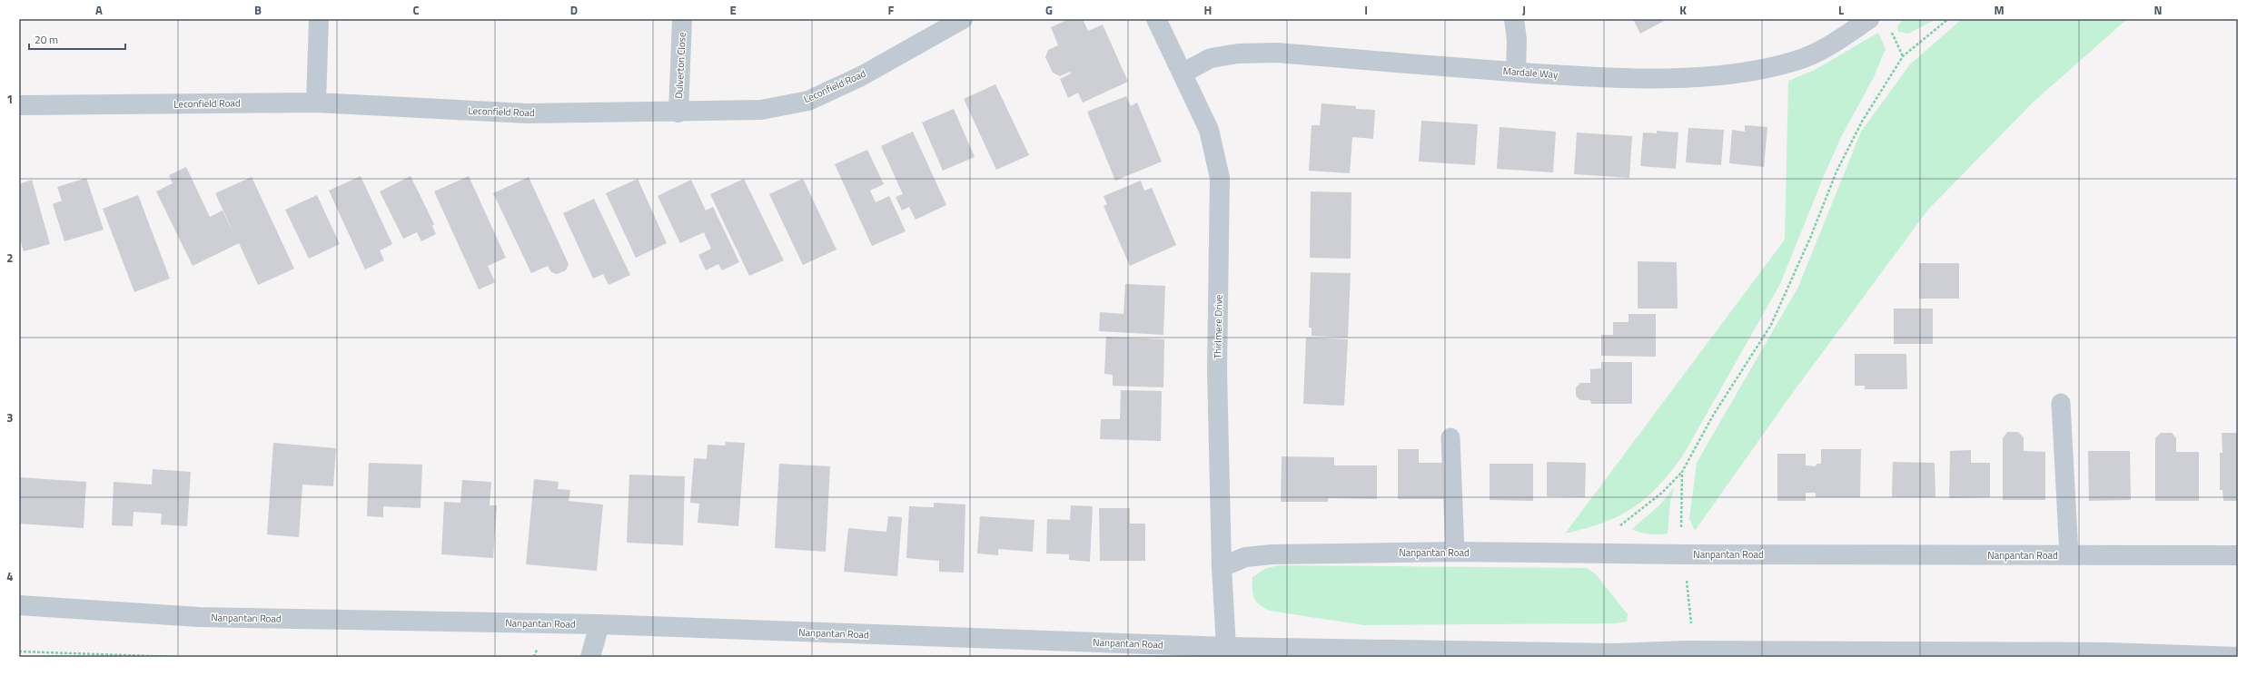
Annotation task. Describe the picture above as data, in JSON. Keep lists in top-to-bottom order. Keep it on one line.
{"streets":{"street":["Dulverton Close","Mardale Way","Leconfield Road","Thirlmere Drive","Nanpantan Road"]},"crossings":[["Dulverton Close","Leconfield Road"],["Mardale Way","Thirlmere Drive"],["Thirlmere Drive","Nanpantan Road"]],"scale_bar":"20 m","grid":{"columns":["A","B","C","D","E","F","G","H","I","J","K","L","M","N"],"rows":["1","2","3","4"]}}
